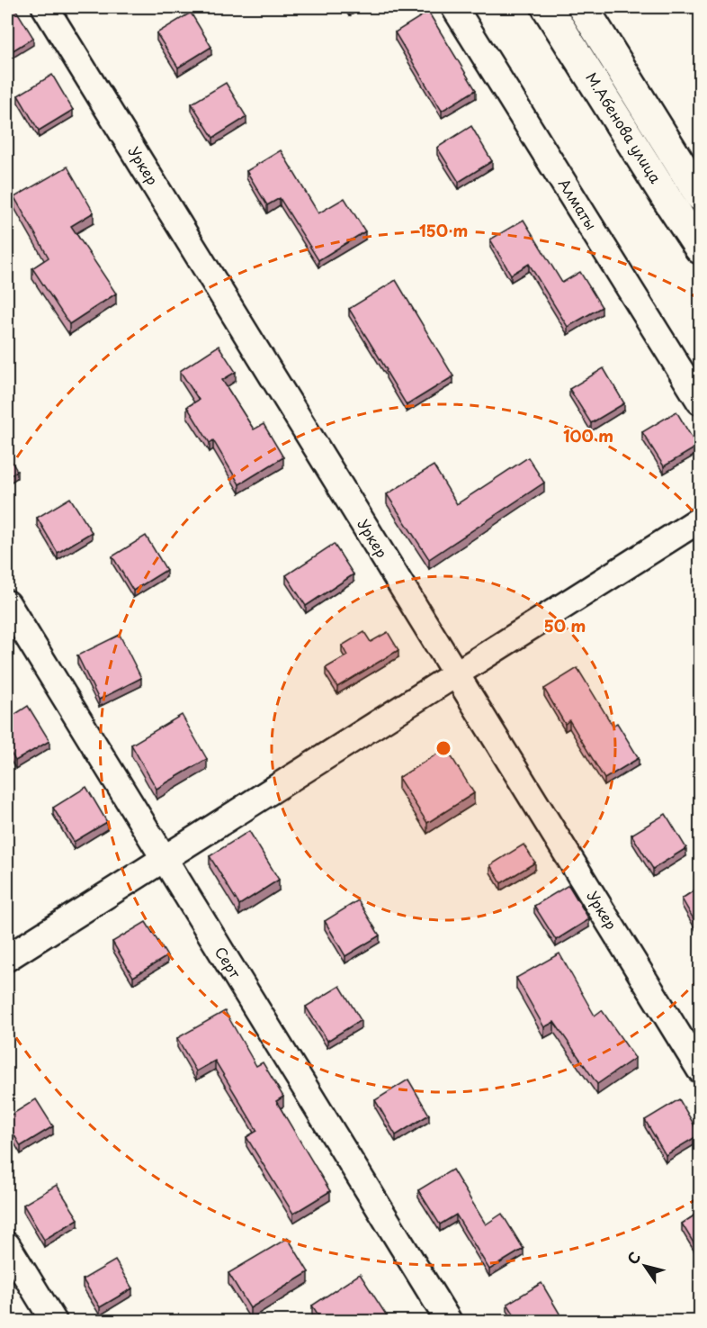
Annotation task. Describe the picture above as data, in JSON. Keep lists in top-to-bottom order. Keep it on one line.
{"streets":{"main road":["М.Абенова улица"],"street":["Уркер","Алматы","Серт"]},"north":"top left","rings":["150 m","100 m","50 m"]}
